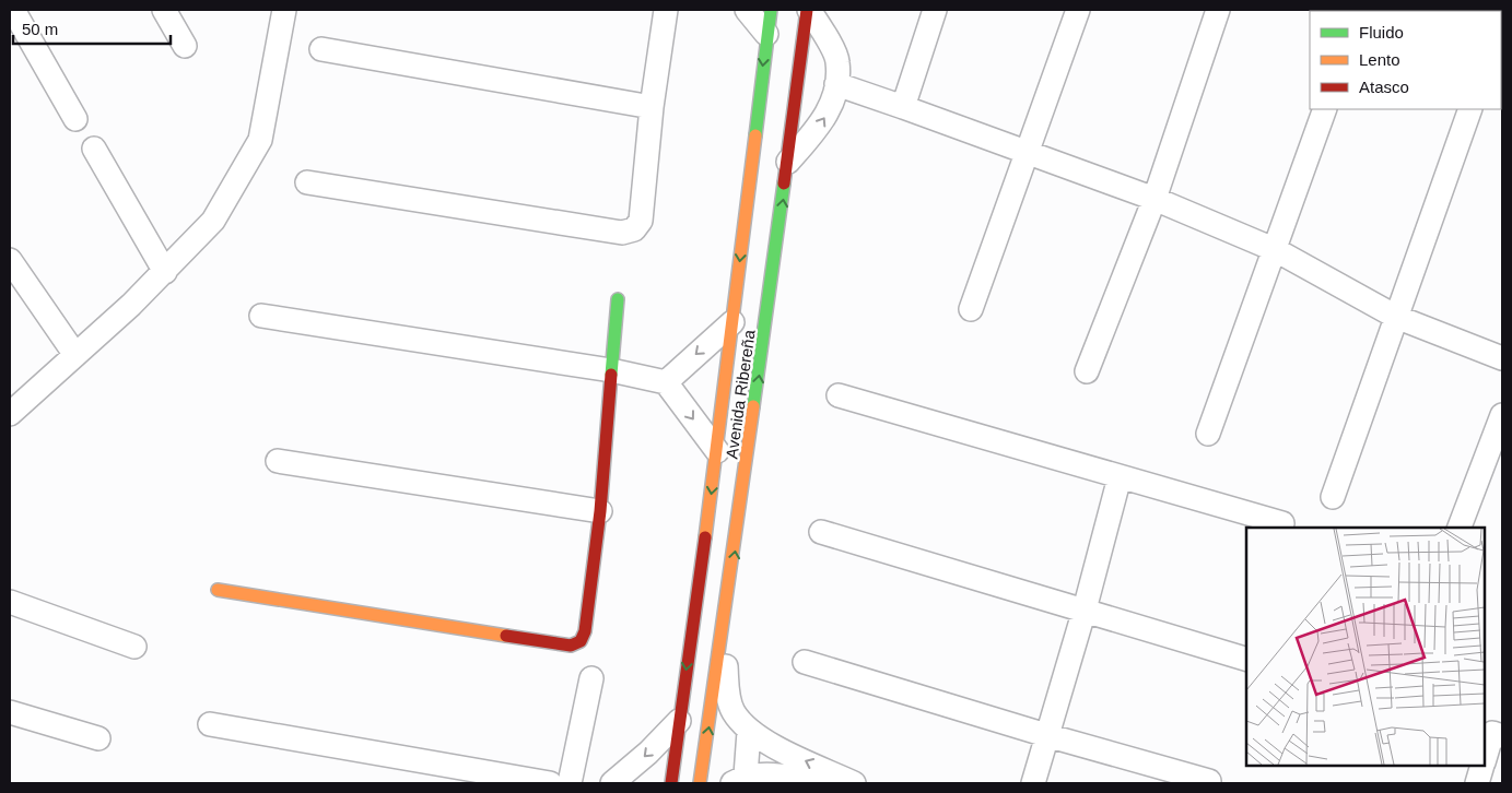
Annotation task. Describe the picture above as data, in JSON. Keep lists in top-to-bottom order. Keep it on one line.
{"streets":{"street":["Avenida Ribereña"]},"legend":["Fluido","Lento","Atasco"],"scale_bar":"50 m"}
